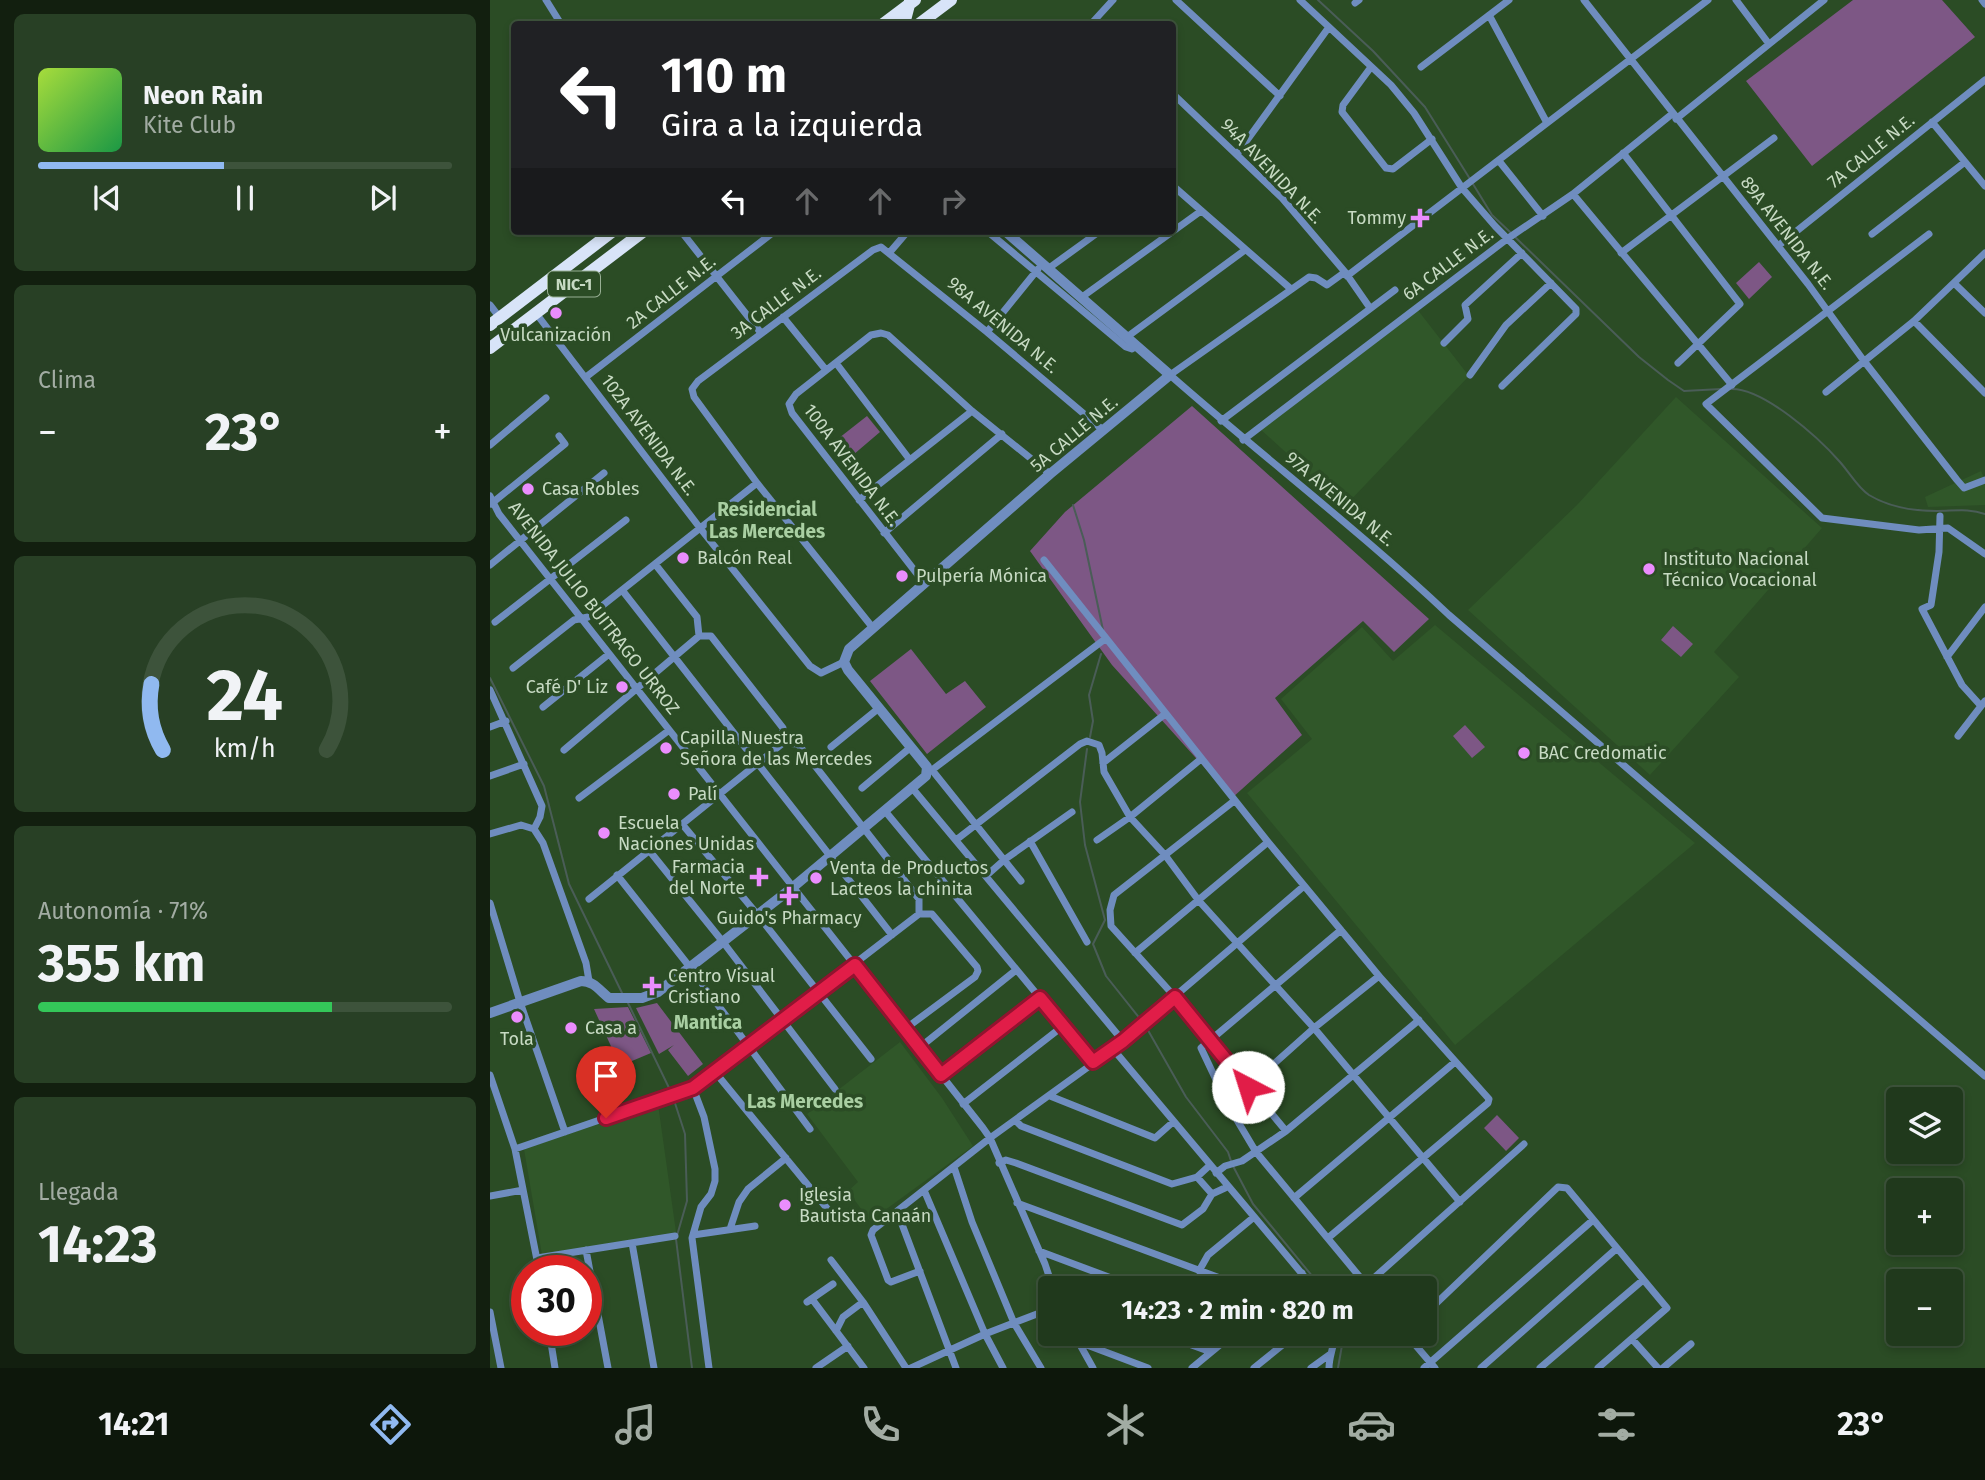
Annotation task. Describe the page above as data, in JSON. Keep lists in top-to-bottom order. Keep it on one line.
{"streets":{"highway":["NIC-1"],"street":["7A CALLE N.E.","94A AVENIDA N.E.","89A AVENIDA N.E.","6A CALLE N.E.","2A CALLE N.E.","3A CALLE N.E.","98A AVENIDA N.E.","5A CALLE N.E.","102A AVENIDA N.E.","100A AVENIDA N.E.","97A AVENIDA N.E.","AVENIDA JULIO BUITRAGO URROZ"]},"crossings":[["7A CALLE N.E.","89A AVENIDA N.E."],["94A AVENIDA N.E.","5A CALLE N.E."],["89A AVENIDA N.E.","6A CALLE N.E."],["6A CALLE N.E.","97A AVENIDA N.E."],["NIC-1","102A AVENIDA N.E."],["2A CALLE N.E.","102A AVENIDA N.E."],["3A CALLE N.E.","98A AVENIDA N.E."],["98A AVENIDA N.E.","5A CALLE N.E."],["5A CALLE N.E.","102A AVENIDA N.E."],["5A CALLE N.E.","100A AVENIDA N.E."],["5A CALLE N.E.","97A AVENIDA N.E."]],"districts":["Residencial Las Mercedes","Mantica","Las Mercedes"],"places":{"health":["Tommy","Farmacia del Norte","Guido's Pharmacy","Centro Visual Cristiano"],"other":["Vulcanización","Casa Robles","Balcón Real","Instituto Nacional Técnico Vocacional","Pulpería Mónica","Café D' Liz","Capilla Nuestra Señora de las Mercedes","BAC Credomatic","Palí","Escuela Naciones Unidas","Venta de Productos Lacteos la chinita","Tola","Casa a","Iglesia Bautista Canaán"]},"page":{"turn":["110 m","Gira a la izquierda"],"song":["Neon Rain","Kite Club"],"tile":["Clima",["Autonomía · 71%","355 km"],["Llegada","14:23"]],"heat":["−","23°","+"],"map_buttons":["+","−"],"limit":"30","trip":"14:23 · 2 min · 820 m","tabs":["14:21","23°"],"gauge":["24","km/h"]}}
